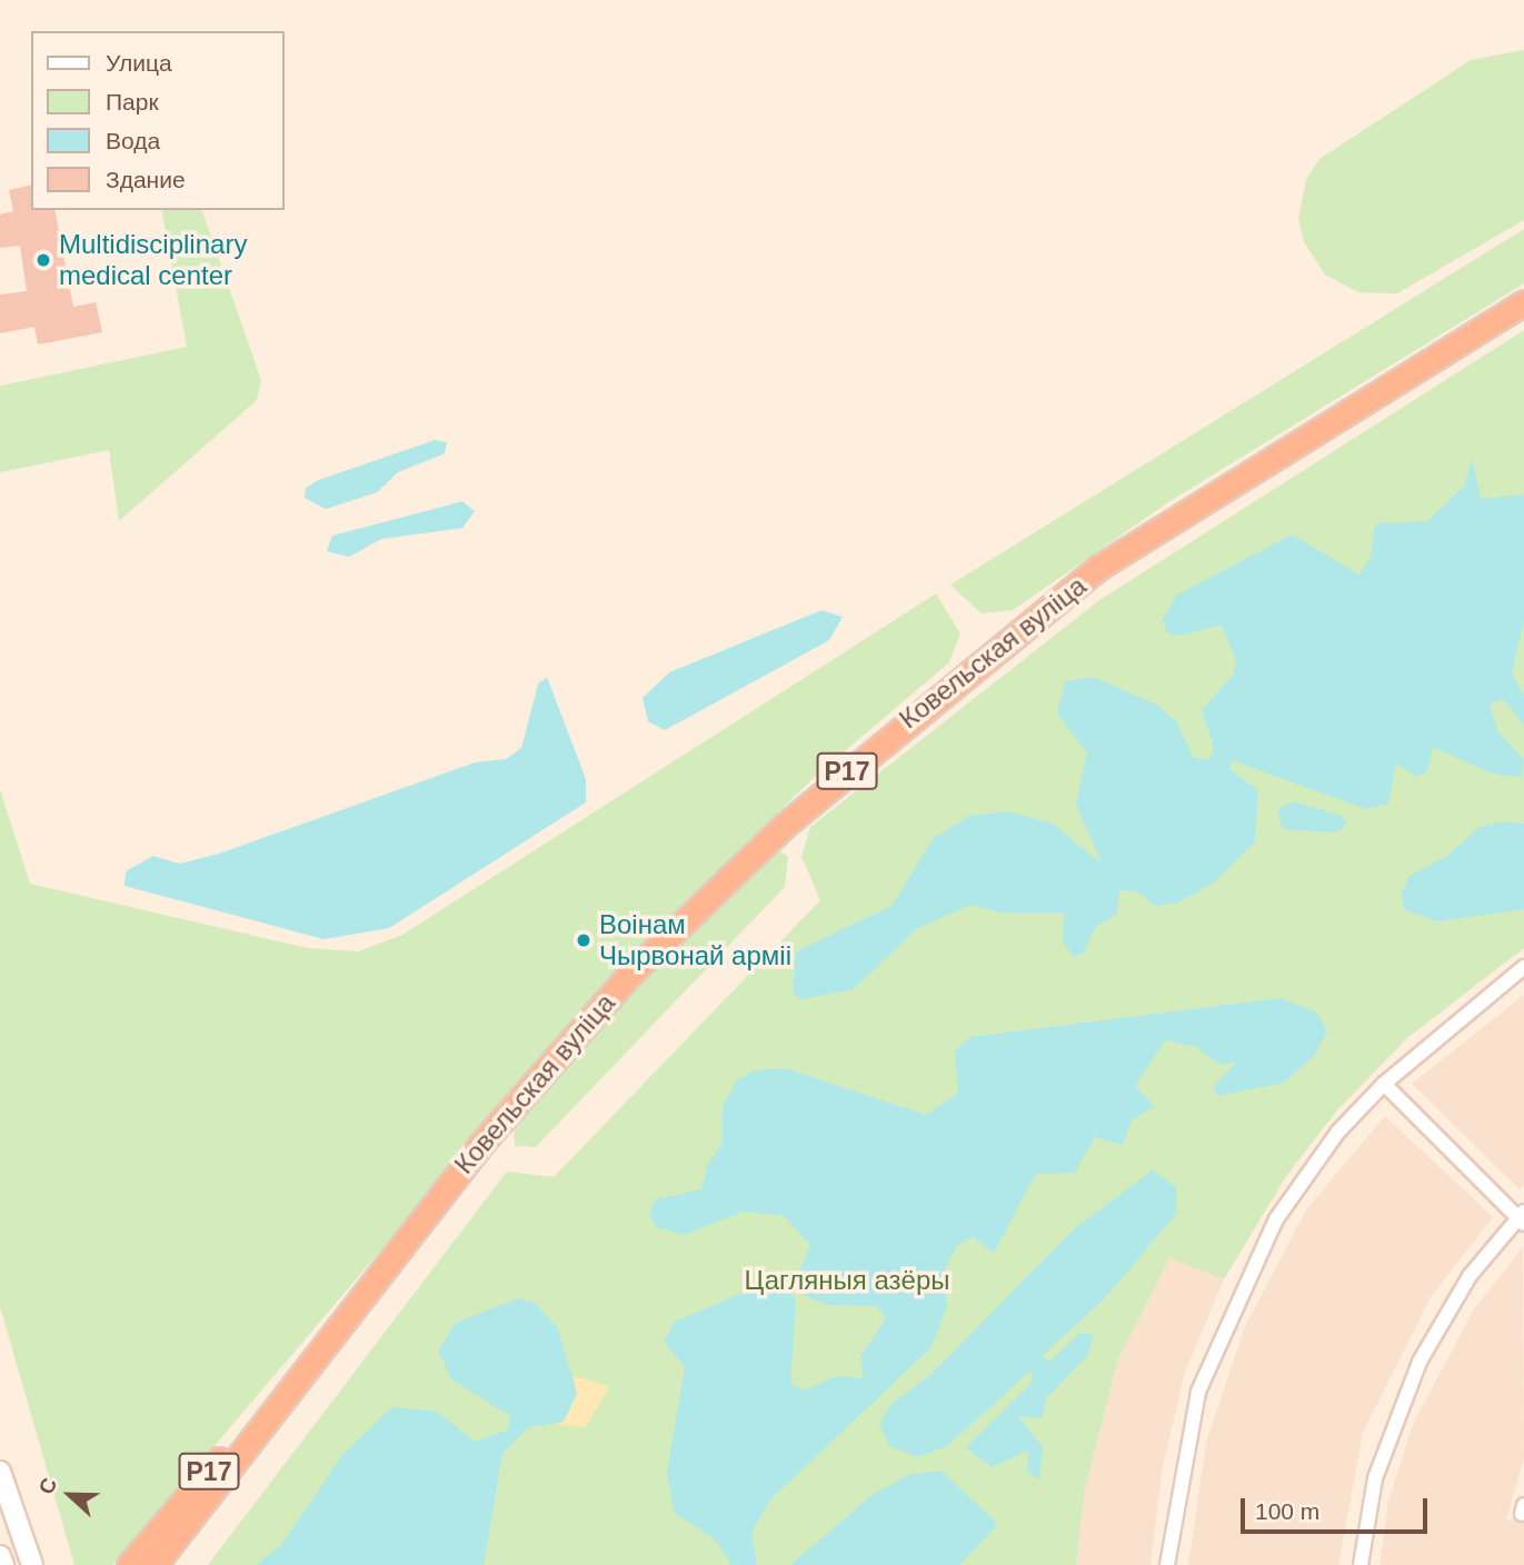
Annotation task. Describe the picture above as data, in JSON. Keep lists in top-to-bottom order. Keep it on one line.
{"streets":{"highway":["Ковельская вуліца","Р17"]},"crossings":[["Ковельская вуліца","Р17"]],"parks":["Цагляныя азёры"],"places":["Multidisciplinary medical center","Воінам Чырвонай арміі"],"legend":["Улица","Парк","Вода","Здание"],"scale_bar":"100 m","north":"left"}
